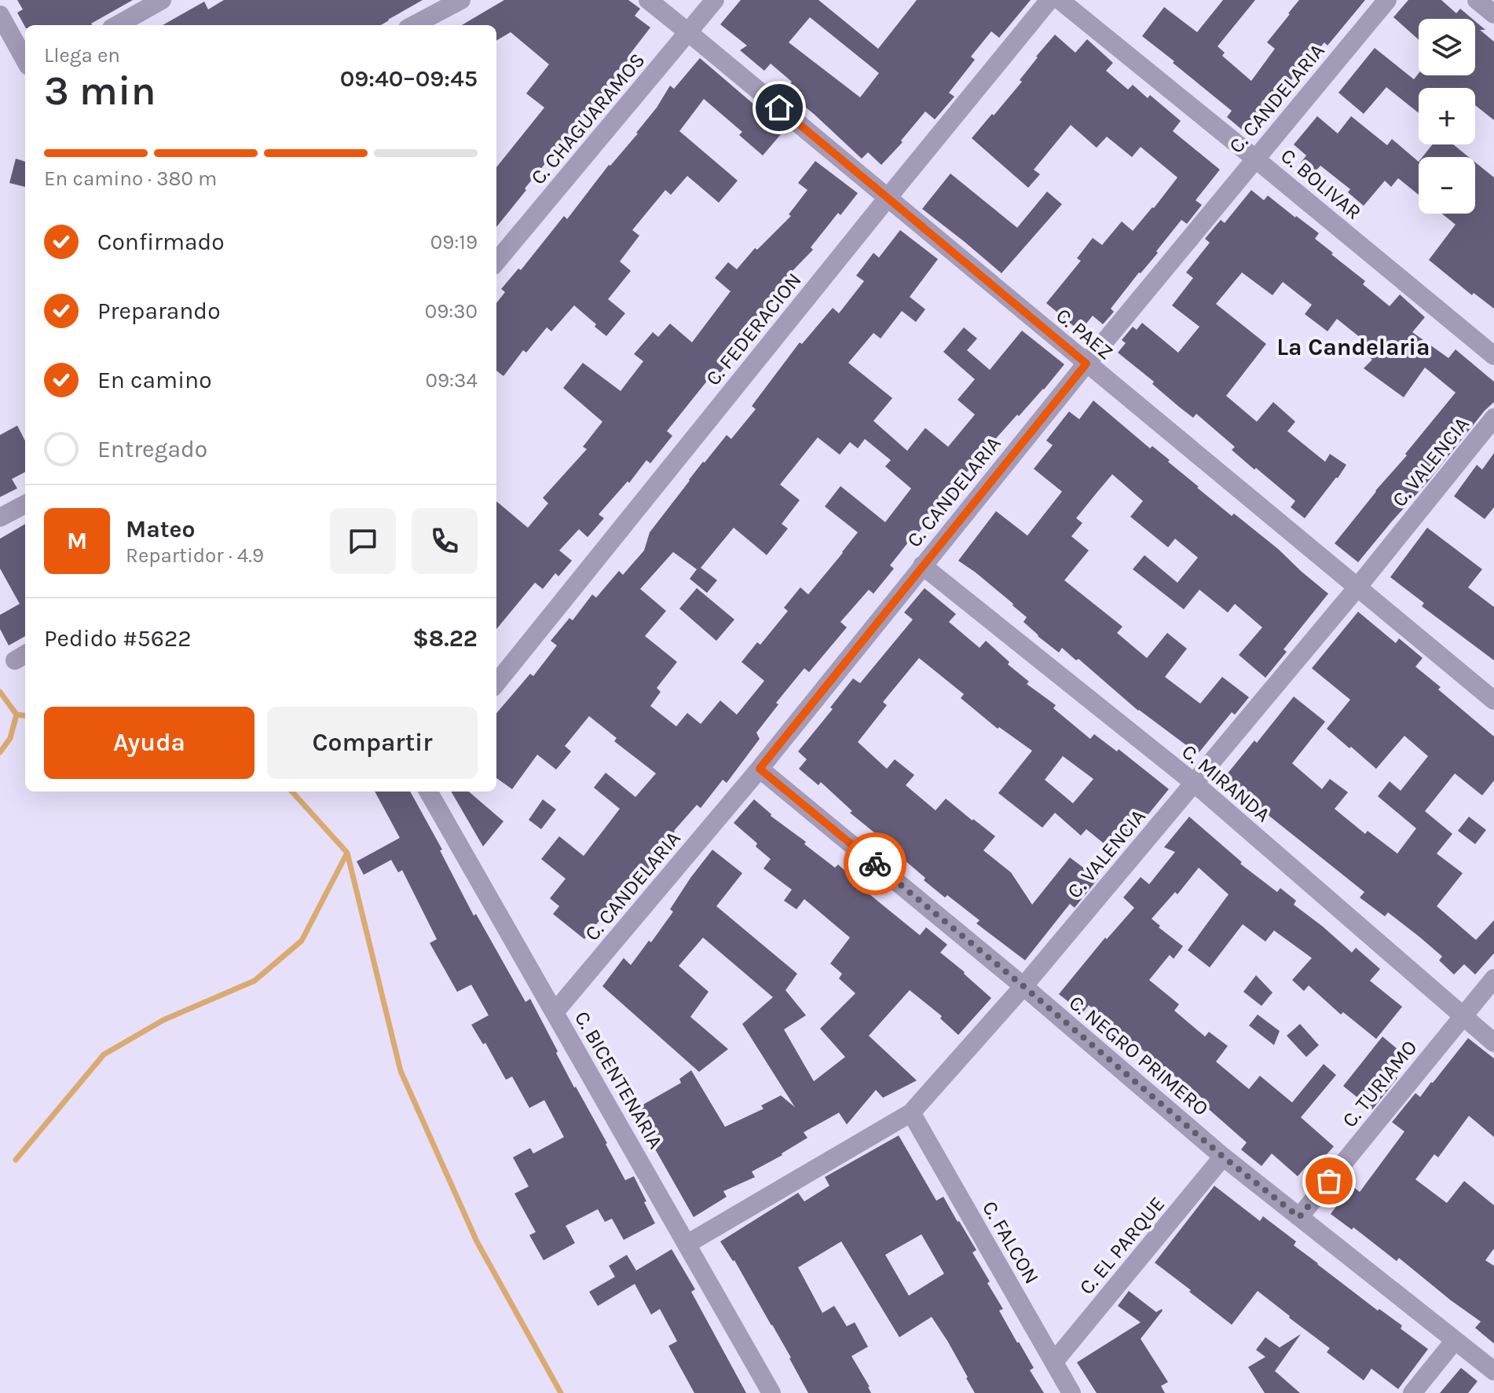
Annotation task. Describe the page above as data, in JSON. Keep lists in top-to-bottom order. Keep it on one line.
{"streets":{"street":["C. CANDELARIA","C. CHAGUARAMOS","C. BOLIVAR","C. FEDERACION","C. PAEZ","C. VALENCIA","C. MIRANDA","C. NEGRO PRIMERO","C. BICENTENARIA","C. TURIAMO","C. FALCON","C. EL PARQUE"]},"crossings":[["C. CANDELARIA","C. BOLIVAR"],["C. CANDELARIA","C. PAEZ"],["C. CANDELARIA","C. MIRANDA"],["C. CANDELARIA","C. NEGRO PRIMERO"],["C. CANDELARIA","C. BICENTENARIA"],["C. CHAGUARAMOS","C. PAEZ"],["C. FEDERACION","C. PAEZ"],["C. PAEZ","C. VALENCIA"],["C. VALENCIA","C. MIRANDA"],["C. VALENCIA","C. NEGRO PRIMERO"],["C. VALENCIA","C. BICENTENARIA"],["C. VALENCIA","C. FALCON"],["C. MIRANDA","C. TURIAMO"],["C. NEGRO PRIMERO","C. TURIAMO"],["C. NEGRO PRIMERO","C. EL PARQUE"],["C. FALCON","C. EL PARQUE"]],"districts":["La Candelaria"],"page":{"map_buttons":["+","−"],"heading":["3 min","Llega en","09:40–09:45"],"panel":["Mateo","Repartidor · 4.9","Pedido #5622","$8.22"],"bar":"En camino · 380 m","list":[["Confirmado","09:19"],["Preparando","09:30"],["En camino","09:34"],"Entregado"],"round":"M","buttons":["Ayuda","Compartir"]}}
